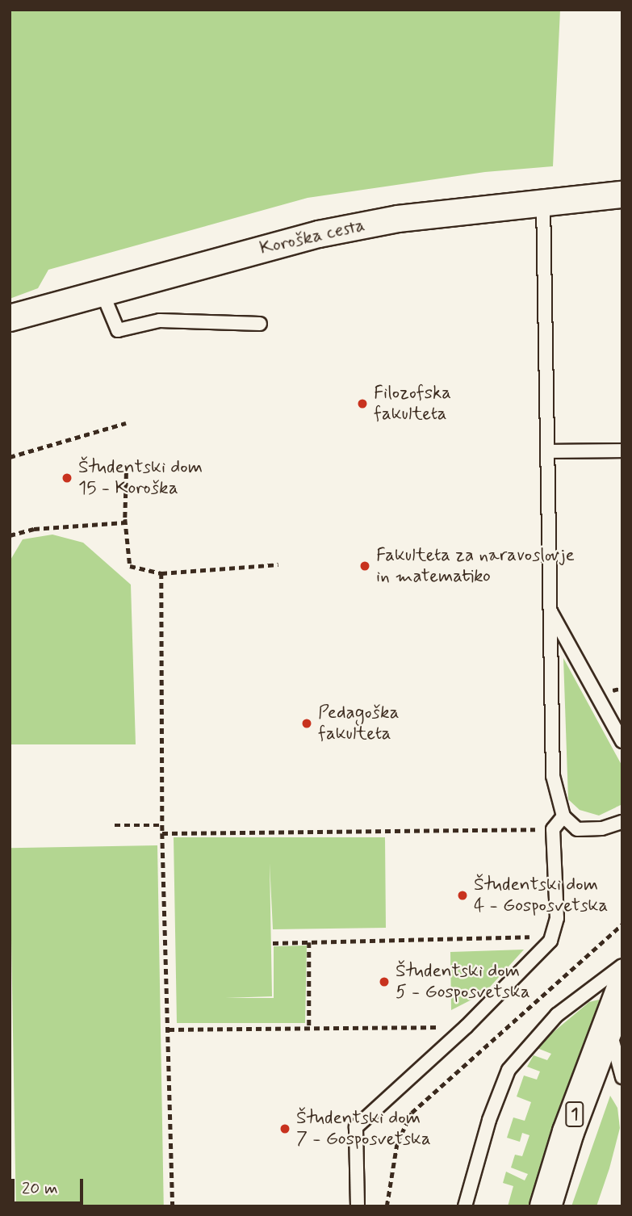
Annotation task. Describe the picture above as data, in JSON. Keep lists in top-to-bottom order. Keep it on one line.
{"streets":{"main road":["1"],"street":["Koroška cesta"]},"places":["Filozofska fakulteta","Študentski dom 15 - Koroška","Fakulteta za naravoslovje in matematiko","Pedagoška fakulteta","Študentski dom 4 - Gosposvetska","Študentski dom 5 - Gosposvetska","Študentski dom 7 - Gosposvetska"],"scale_bar":"20 m"}
